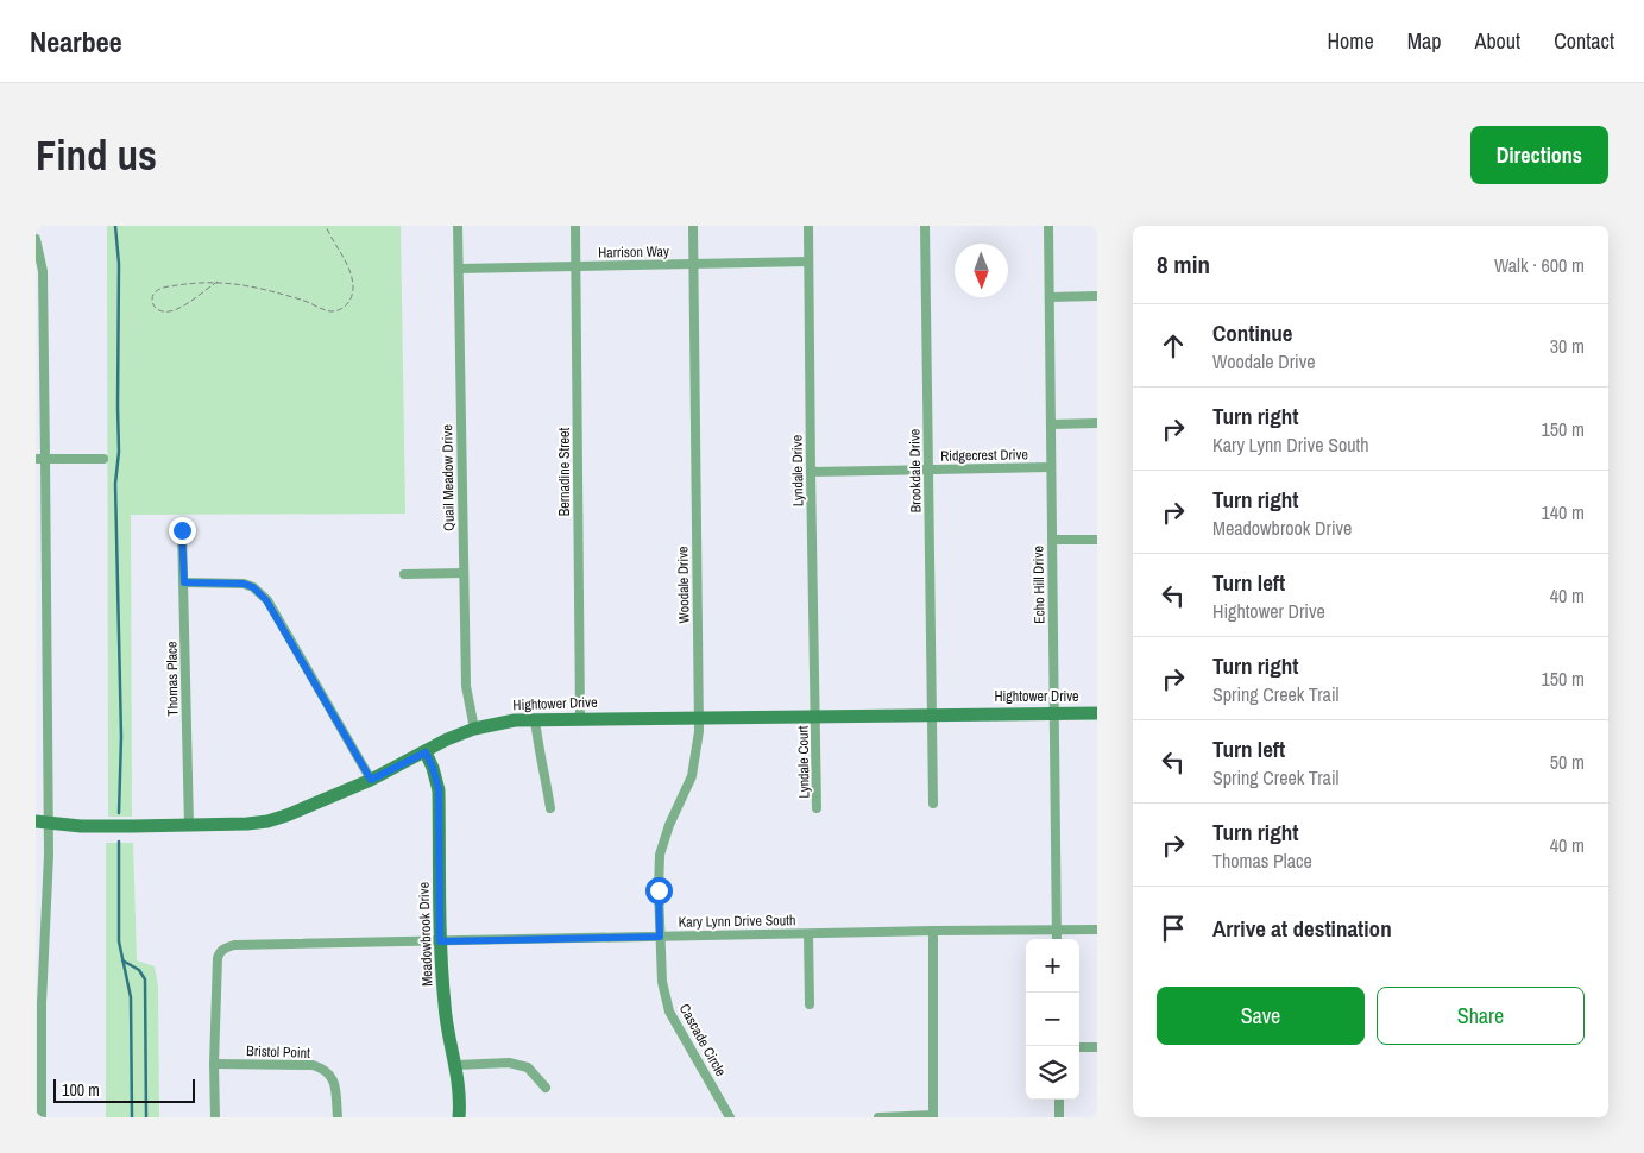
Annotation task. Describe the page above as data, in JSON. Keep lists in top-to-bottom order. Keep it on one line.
{"streets":{"main road":["Hightower Drive","Meadowbrook Drive"],"street":["Harrison Way","Ridgecrest Drive","Lyndale Drive","Brookdale Drive","Bernadine Street","Quail Meadow Drive","Woodale Drive","Echo Hill Drive","Thomas Place","Lyndale Court","Kary Lynn Drive South","Cascade Circle","Bristol Point"]},"crossings":[["Harrison Way","Lyndale Drive"],["Harrison Way","Bernadine Street"],["Harrison Way","Quail Meadow Drive"],["Harrison Way","Woodale Drive"],["Ridgecrest Drive","Lyndale Drive"],["Ridgecrest Drive","Brookdale Drive"],["Ridgecrest Drive","Echo Hill Drive"],["Lyndale Drive","Hightower Drive"],["Lyndale Drive","Lyndale Court"],["Brookdale Drive","Hightower Drive"],["Bernadine Street","Hightower Drive"],["Quail Meadow Drive","Hightower Drive"],["Woodale Drive","Hightower Drive"],["Woodale Drive","Kary Lynn Drive South"],["Woodale Drive","Cascade Circle"],["Echo Hill Drive","Hightower Drive"],["Echo Hill Drive","Kary Lynn Drive South"],["Thomas Place","Hightower Drive"],["Hightower Drive","Lyndale Court"],["Hightower Drive","Meadowbrook Drive"],["Kary Lynn Drive South","Meadowbrook Drive"],["Kary Lynn Drive South","Cascade Circle"],["Kary Lynn Drive South","Bristol Point"]],"scale_bar":"100 m","north":"bottom","page":{"header":"Nearbee","nav":["Home","Map","About","Contact"],"buttons":["Directions",["Save","Share"]],"title":"Find us","heading":["8 min","Walk · 600 m"],"list":[["Continue","Woodale Drive","30 m"],["Turn right","Kary Lynn Drive South","150 m"],["Turn right","Meadowbrook Drive","140 m"],["Turn left","Hightower Drive","40 m"],["Turn right","Spring Creek Trail","150 m"],["Turn left","Spring Creek Trail","50 m"],["Turn right","Thomas Place","40 m"],"Arrive at destination"],"map_buttons":["+","−"],"scale":"100 m"}}
